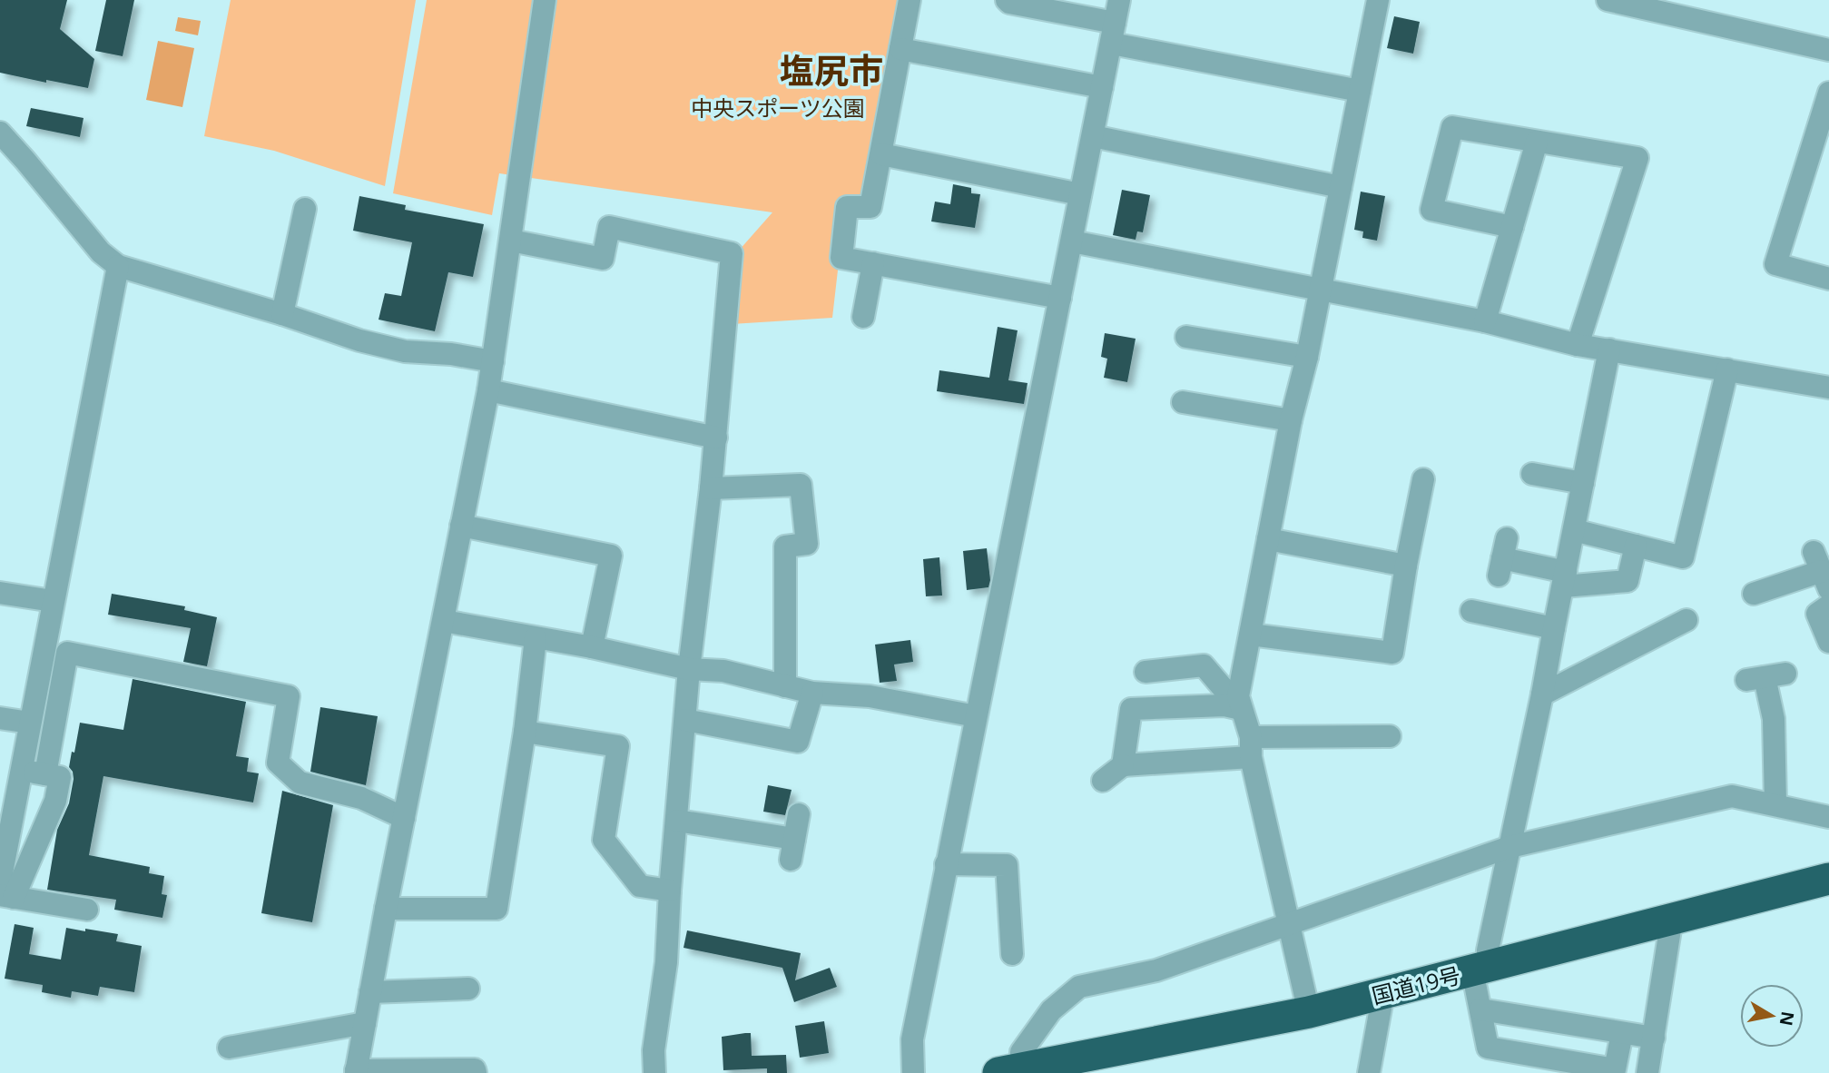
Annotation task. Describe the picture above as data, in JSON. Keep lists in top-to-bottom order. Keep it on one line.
{"streets":{"highway":["国道19号"]},"districts":["塩尻市"],"parks":["中央スポーツ公園"],"north":"right"}
